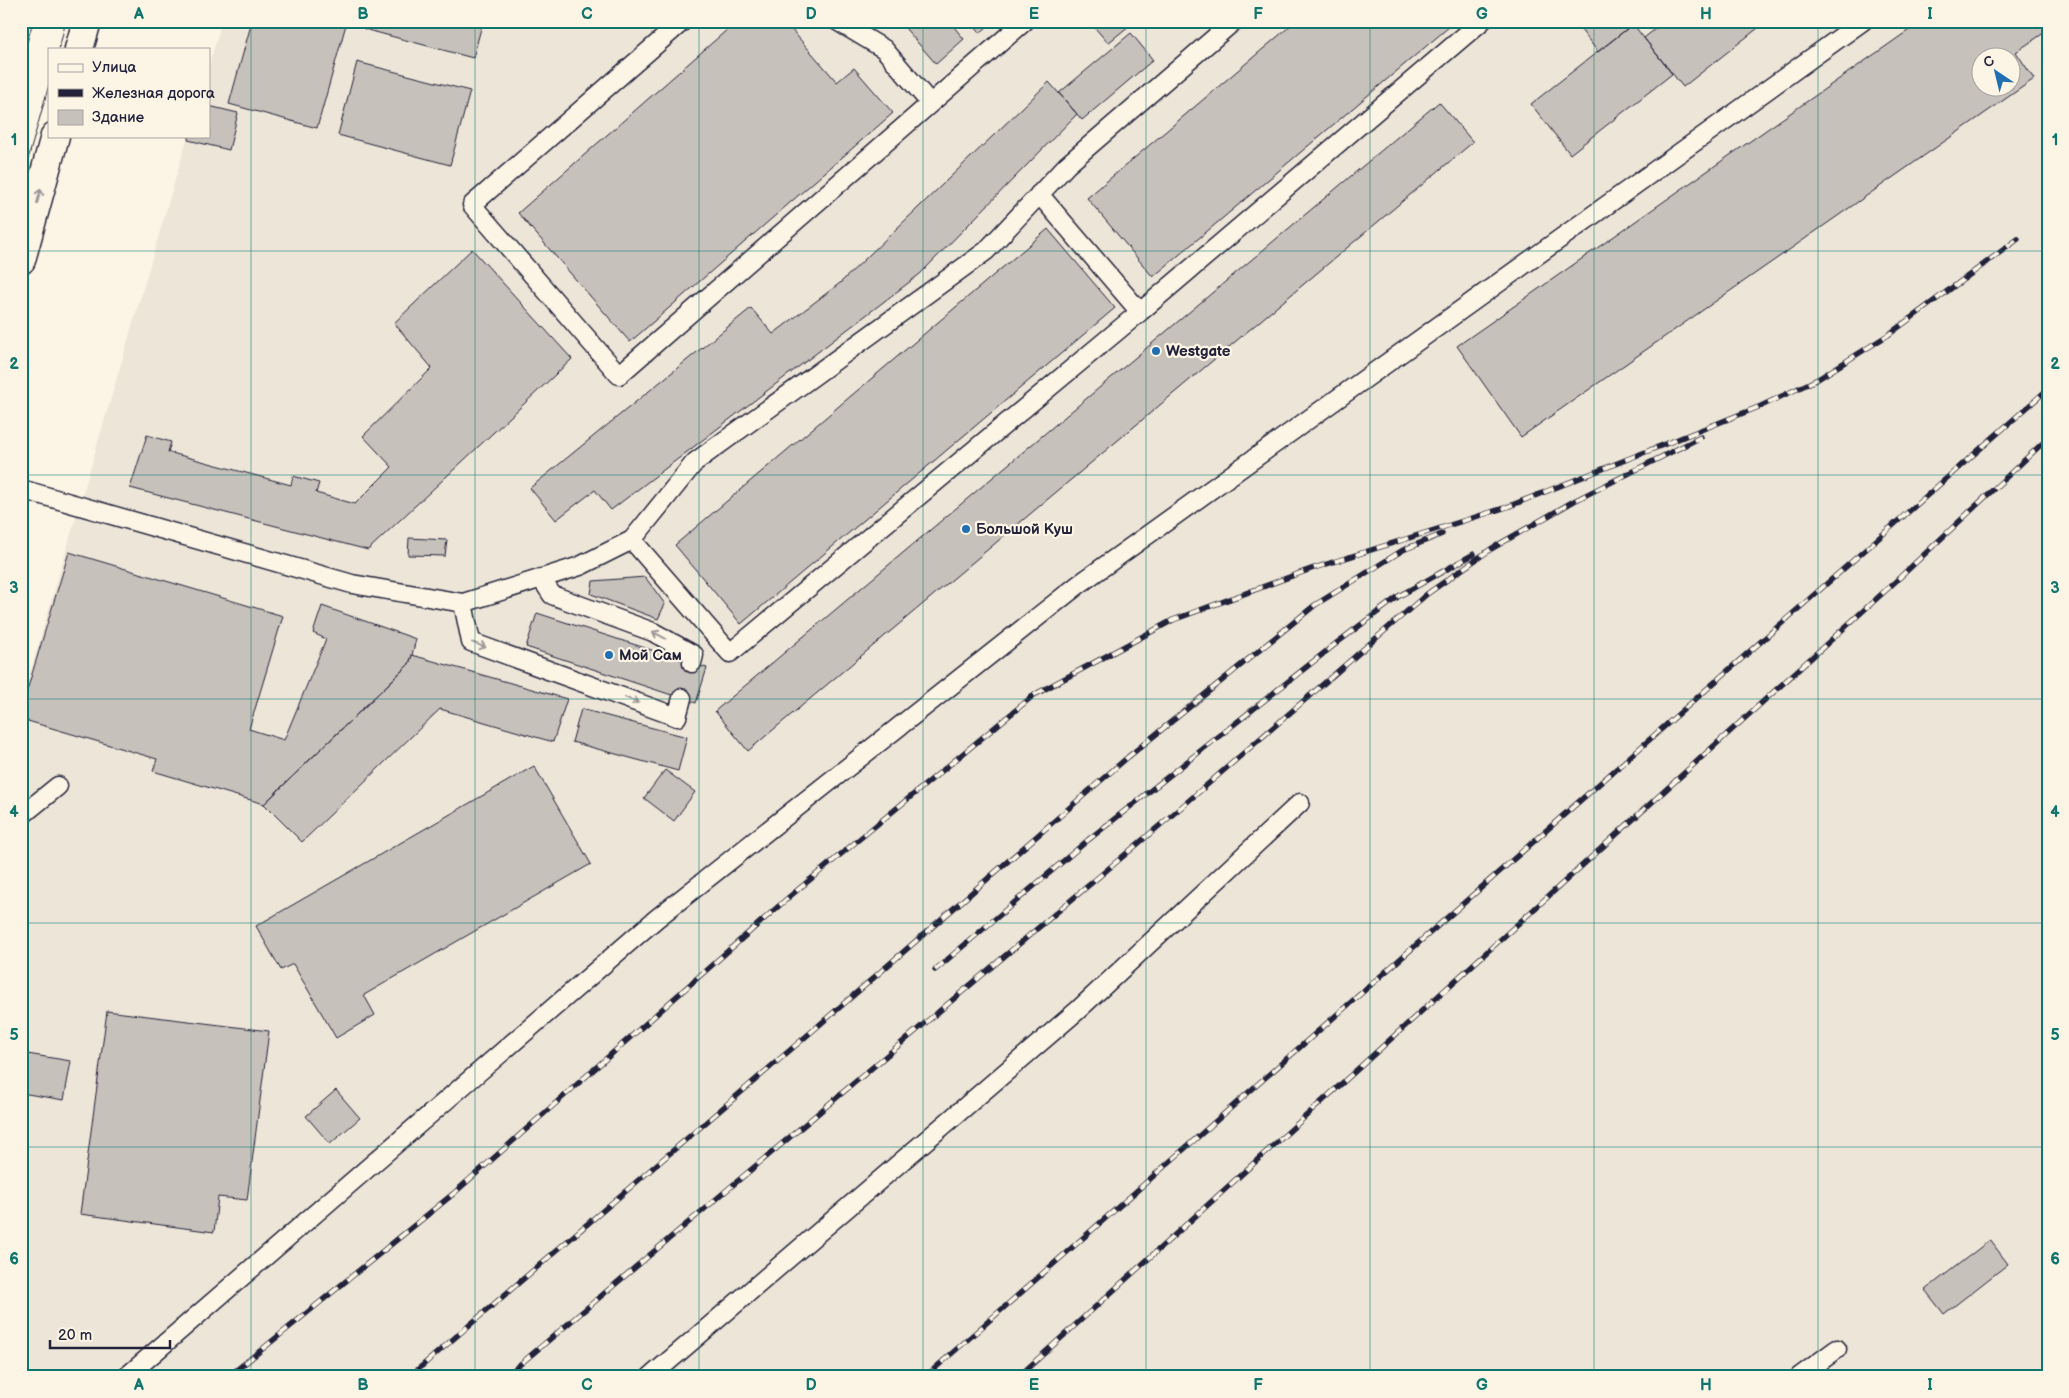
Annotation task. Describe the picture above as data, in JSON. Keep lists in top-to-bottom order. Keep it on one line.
{"places":["Westgate","Большой Куш","Мой Сам"],"legend":["Улица","Железная дорога","Здание"],"scale_bar":"20 m","north":"top left","grid":{"columns":["A","B","C","D","E","F","G","H","I"],"rows":["1","2","3","4","5","6"]}}
